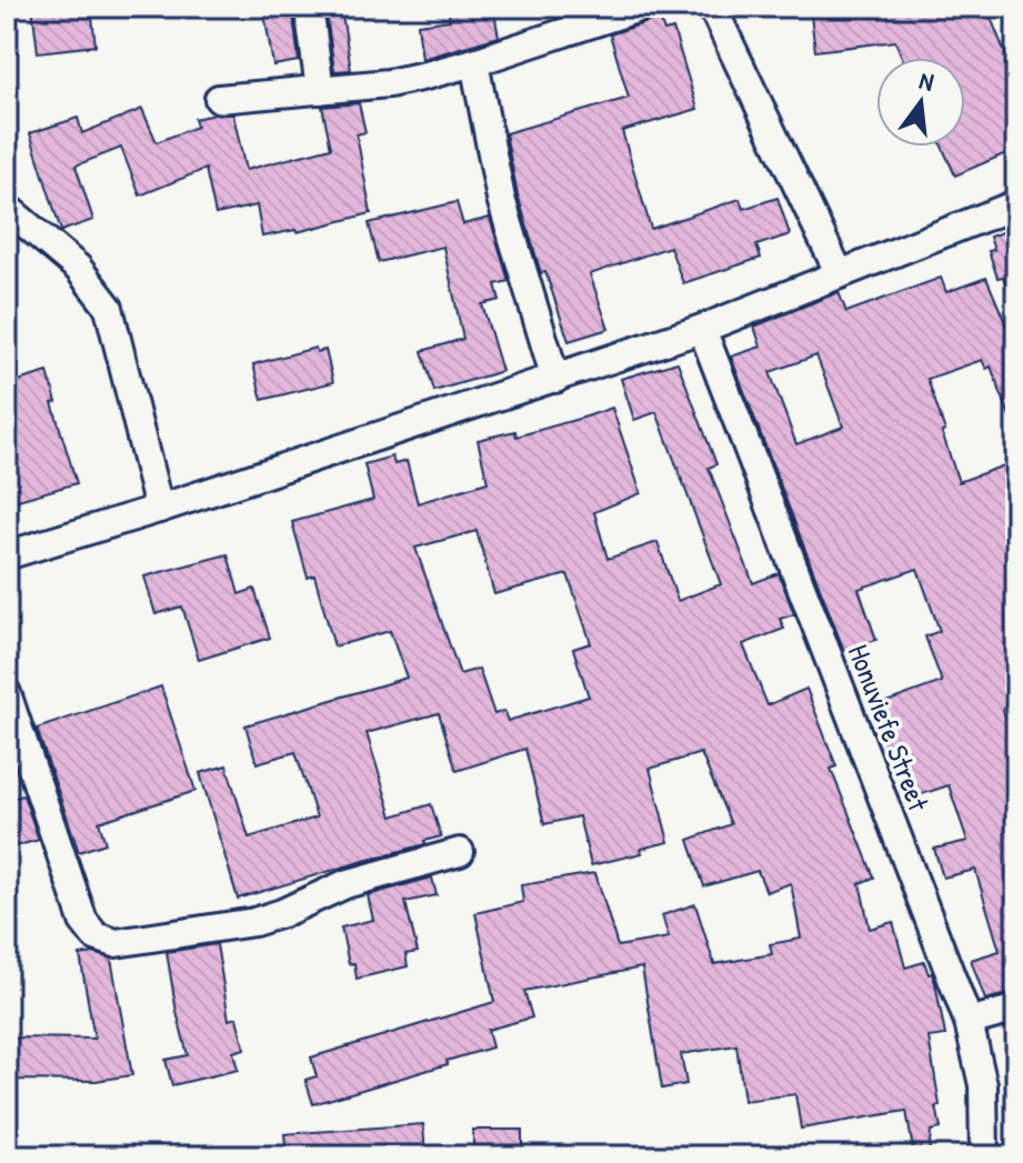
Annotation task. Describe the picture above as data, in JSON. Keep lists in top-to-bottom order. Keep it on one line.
{"streets":{"street":["Honuviefe Street"]},"north":"top"}
